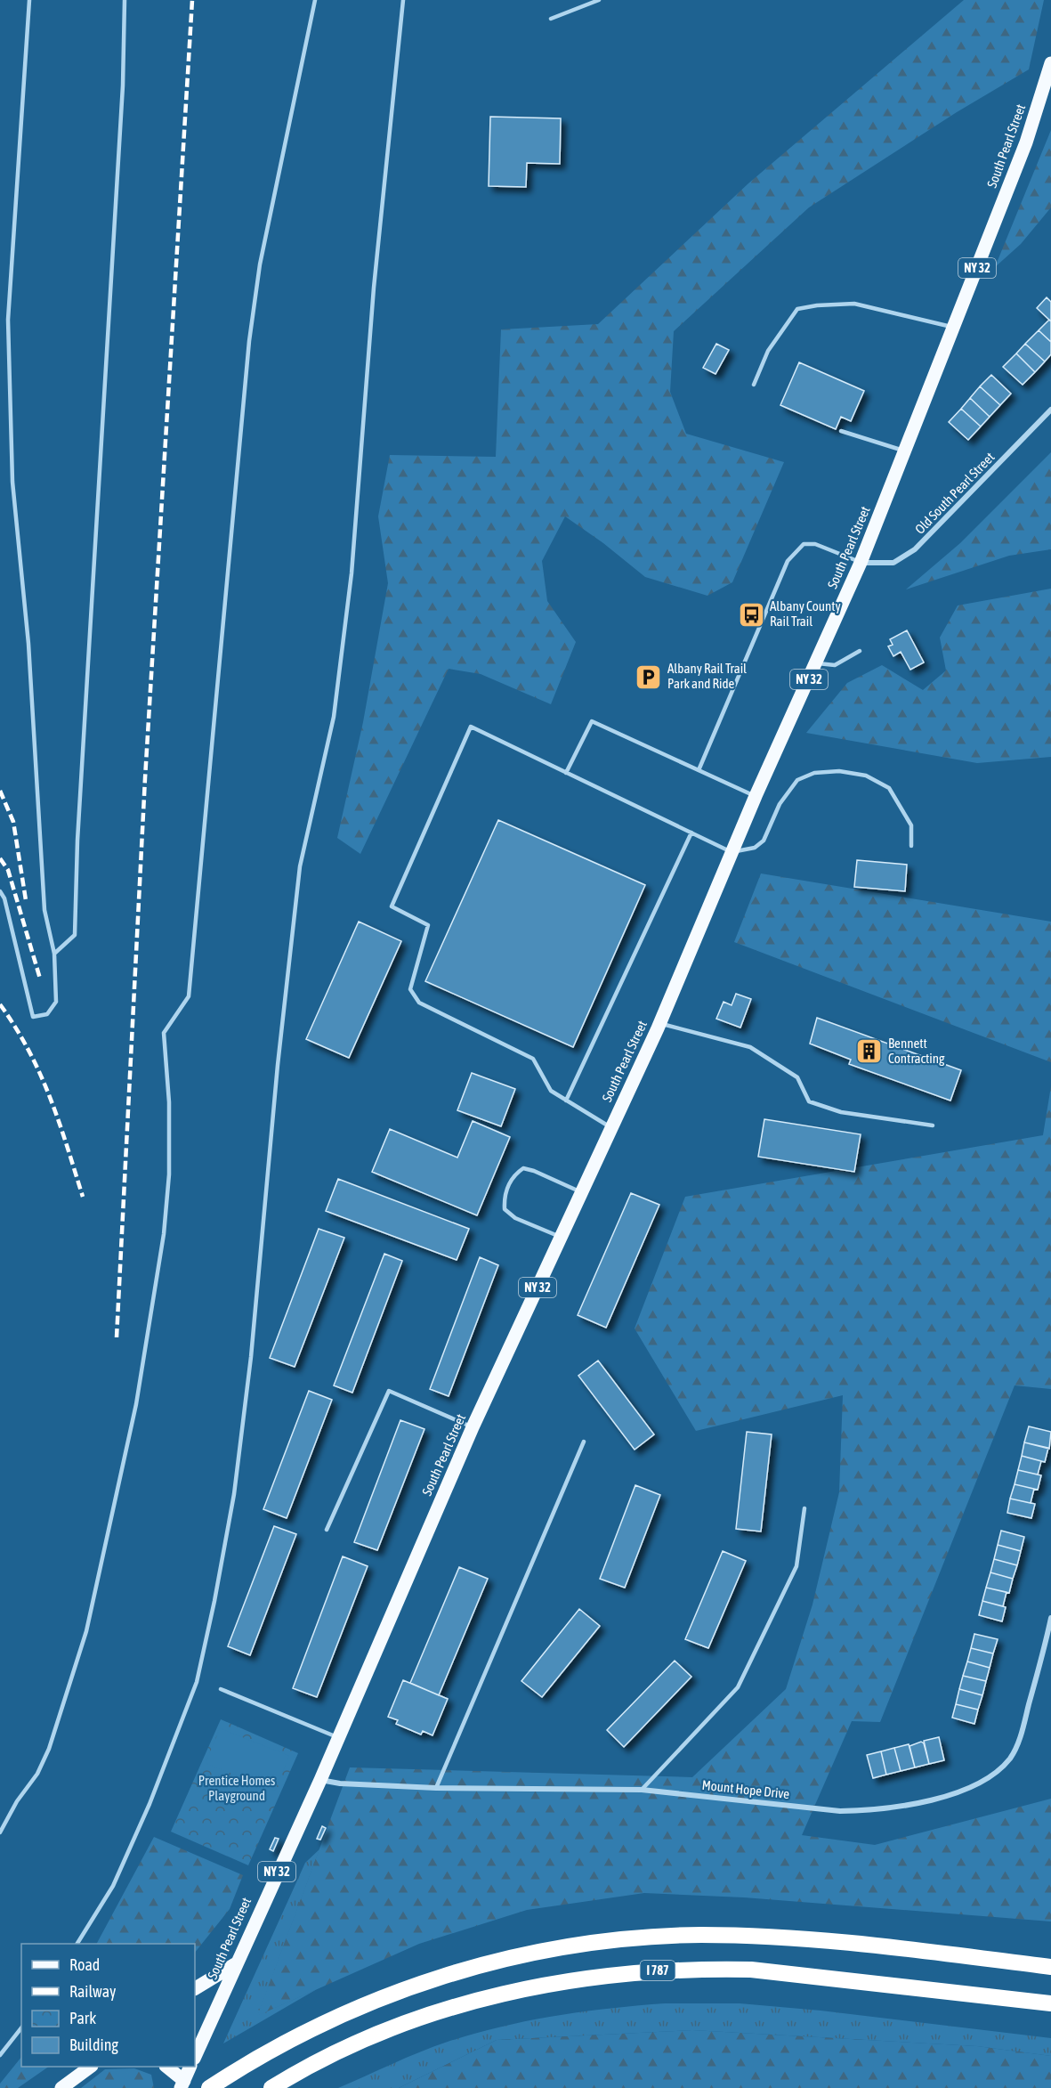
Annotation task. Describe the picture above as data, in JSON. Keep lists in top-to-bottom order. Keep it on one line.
{"streets":{"highway":["I 787"],"main road":["South Pearl Street","NY 32"],"street":["Old South Pearl Street","Mount Hope Drive"]},"crossings":[["South Pearl Street","Old South Pearl Street"],["South Pearl Street","Mount Hope Drive"]],"parks":["Prentice Homes Playground"],"places":{"bus stop":["Albany County Rail Trail"],"parking":["Albany Rail Trail Park and Ride"],"building":["Bennett Contracting"]},"legend":["Road","Railway","Park","Building"]}
